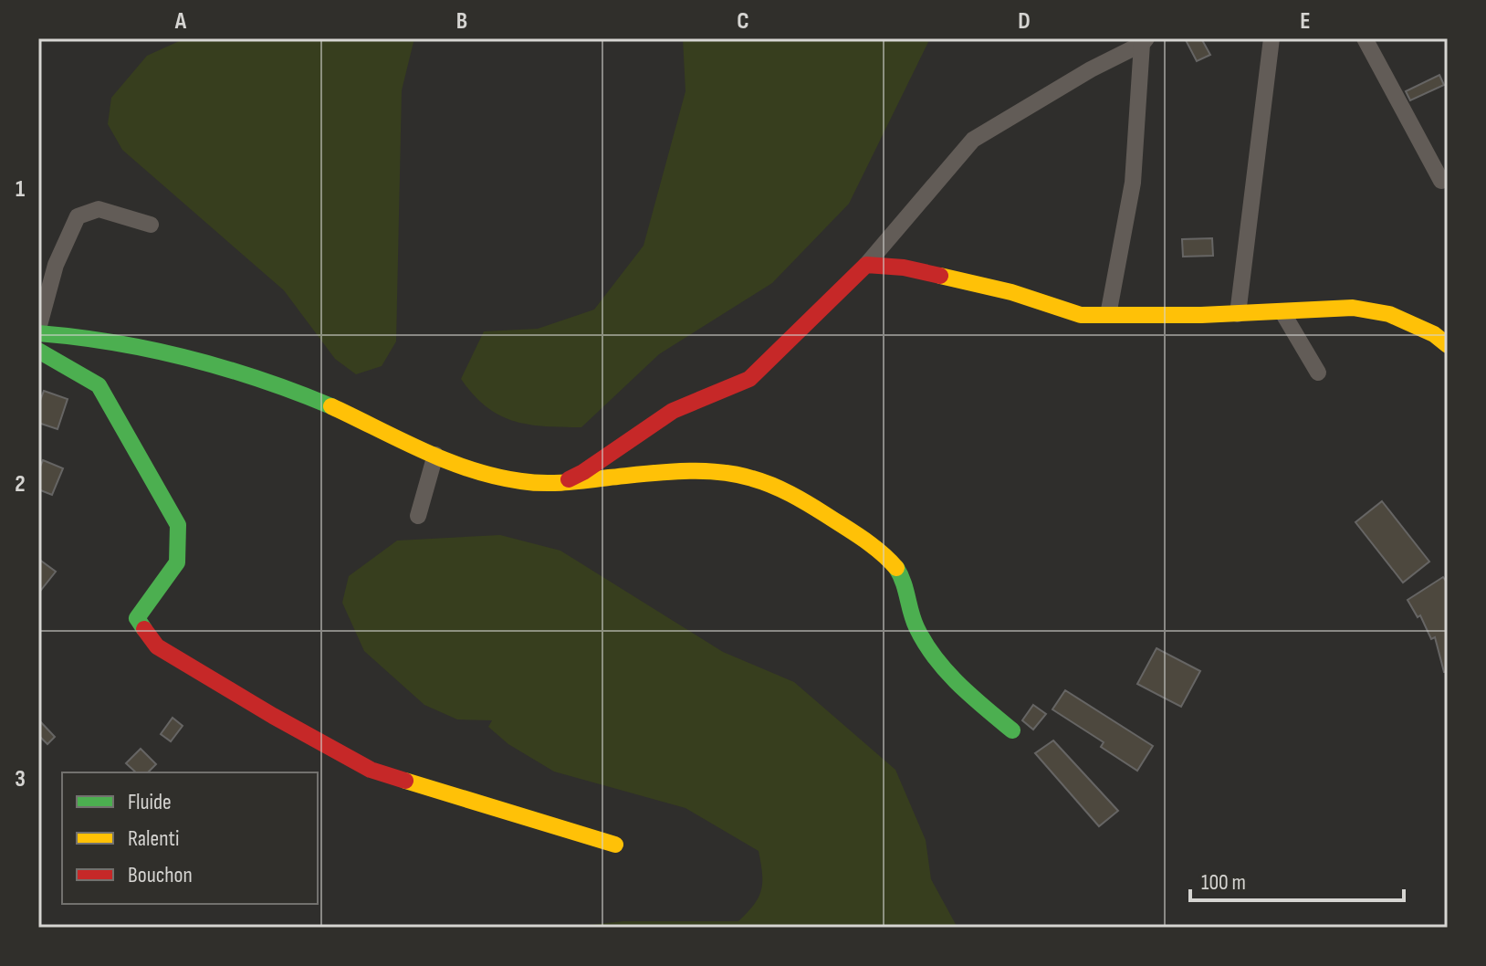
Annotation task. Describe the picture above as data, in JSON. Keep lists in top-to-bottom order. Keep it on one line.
{"legend":["Fluide","Ralenti","Bouchon"],"scale_bar":"100 m","grid":{"columns":["A","B","C","D","E"],"rows":["1","2","3"]}}
